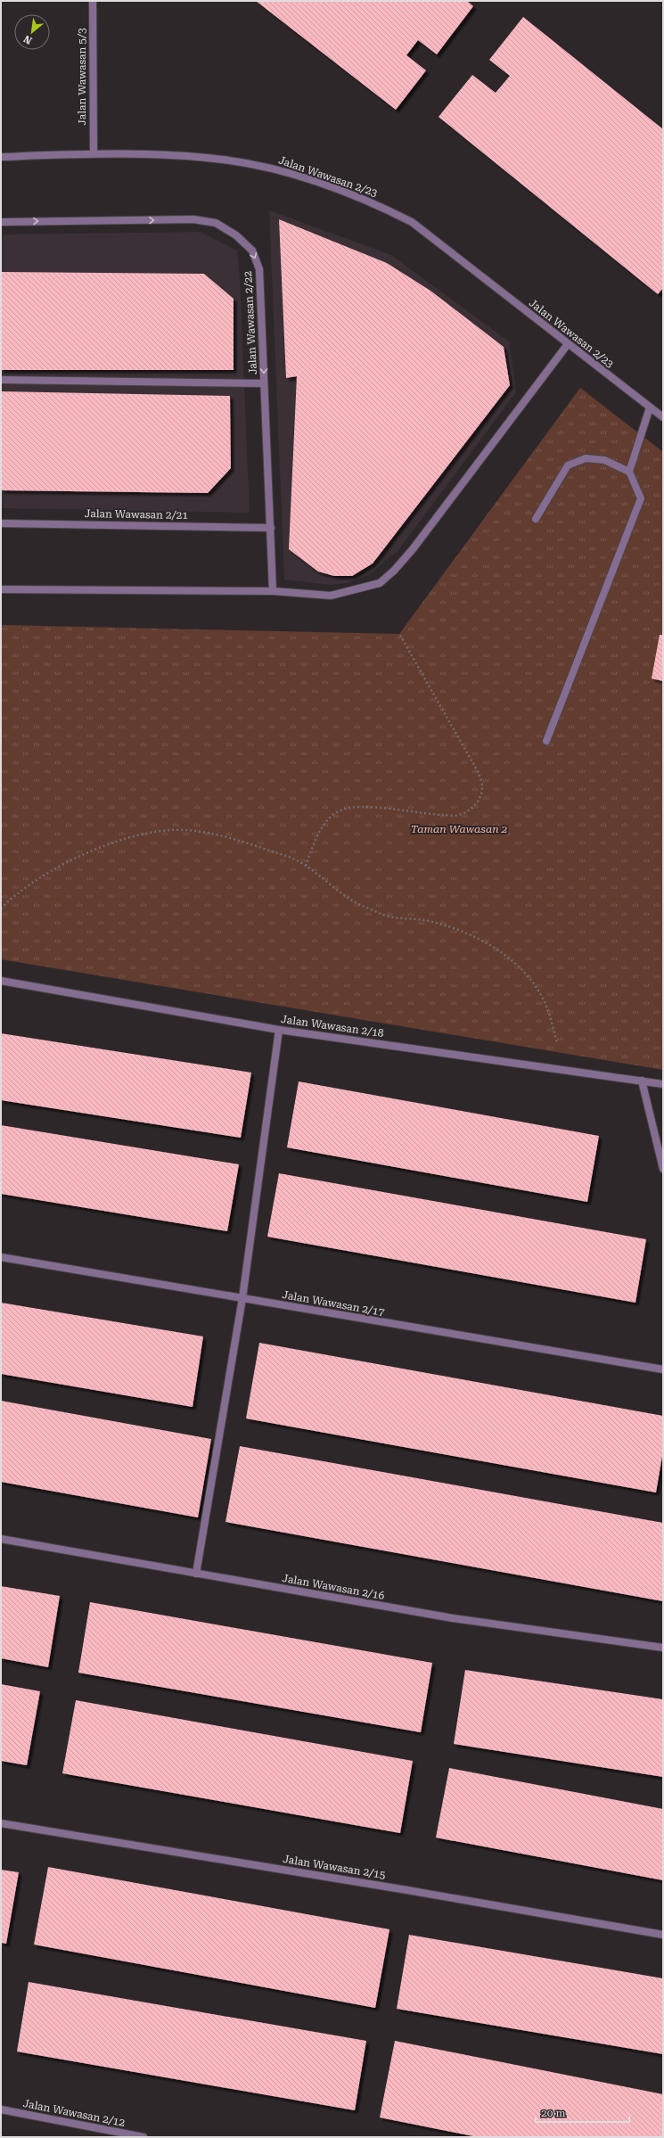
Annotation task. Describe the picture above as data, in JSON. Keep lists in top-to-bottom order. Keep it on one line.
{"streets":{"street":["Jalan Wawasan 5/3","Jalan Wawasan 2/23","Jalan Wawasan 2/22","Jalan Wawasan 2/21","Jalan Wawasan 2/18","Jalan Wawasan 2/17","Jalan Wawasan 2/16","Jalan Wawasan 2/15","Jalan Wawasan 2/12"]},"crossings":[["Jalan Wawasan 5/3","Jalan Wawasan 2/23"],["Jalan Wawasan 2/22","Jalan Wawasan 2/21"]],"parks":["Taman Wawasan 2"],"scale_bar":"20 m","north":"bottom left"}
